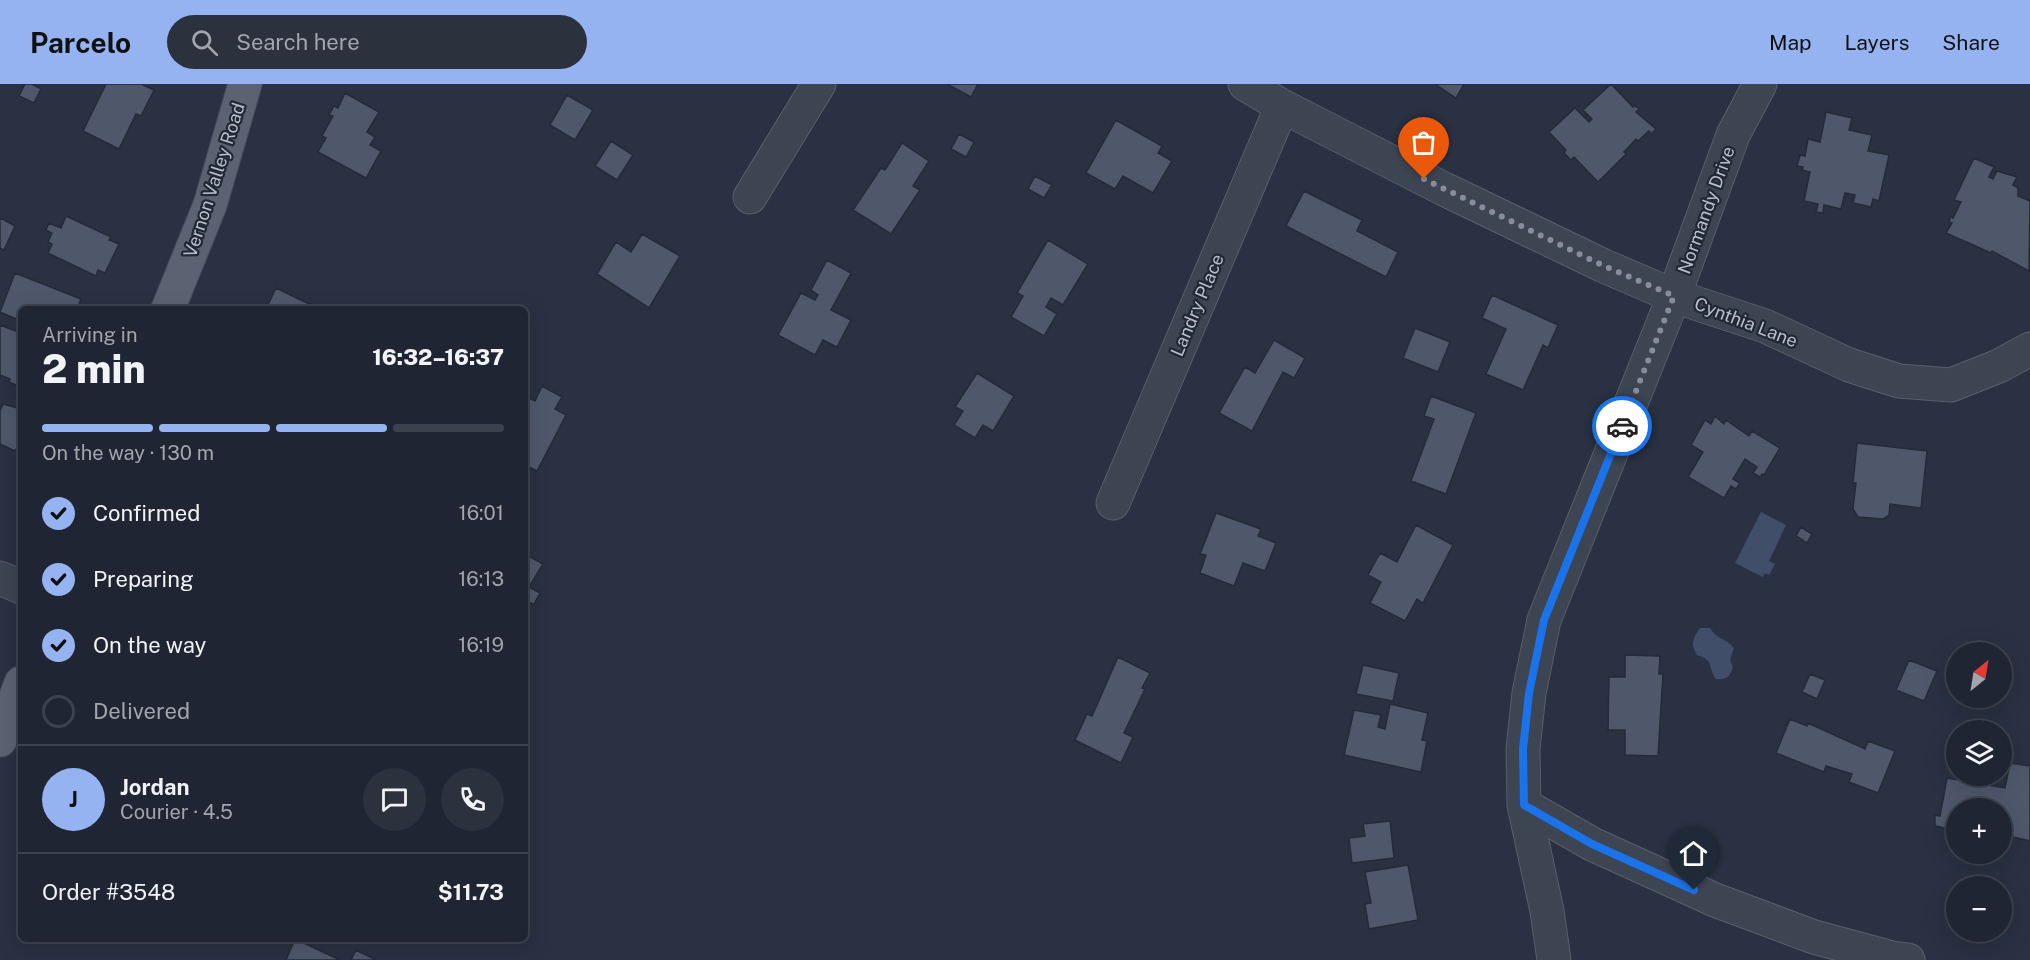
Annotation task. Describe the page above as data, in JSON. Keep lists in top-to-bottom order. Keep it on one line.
{"streets":{"main road":["Vernon Valley Road"],"street":["Normandy Drive","Landry Place","Cynthia Lane"]},"crossings":[["Normandy Drive","Cynthia Lane"],["Landry Place","Cynthia Lane"]],"north":"top right","page":{"header":"Parcelo","search":"Search here","nav":["Map","Layers","Share"],"heading":["2 min","Arriving in","16:32–16:37"],"panel":["Jordan","Courier · 4.5","Order #3548","$11.73"],"bar":"On the way · 130 m","list":[["Confirmed","16:01"],["Preparing","16:13"],["On the way","16:19"],"Delivered"],"map_buttons":["+","−"],"round":"J"}}
